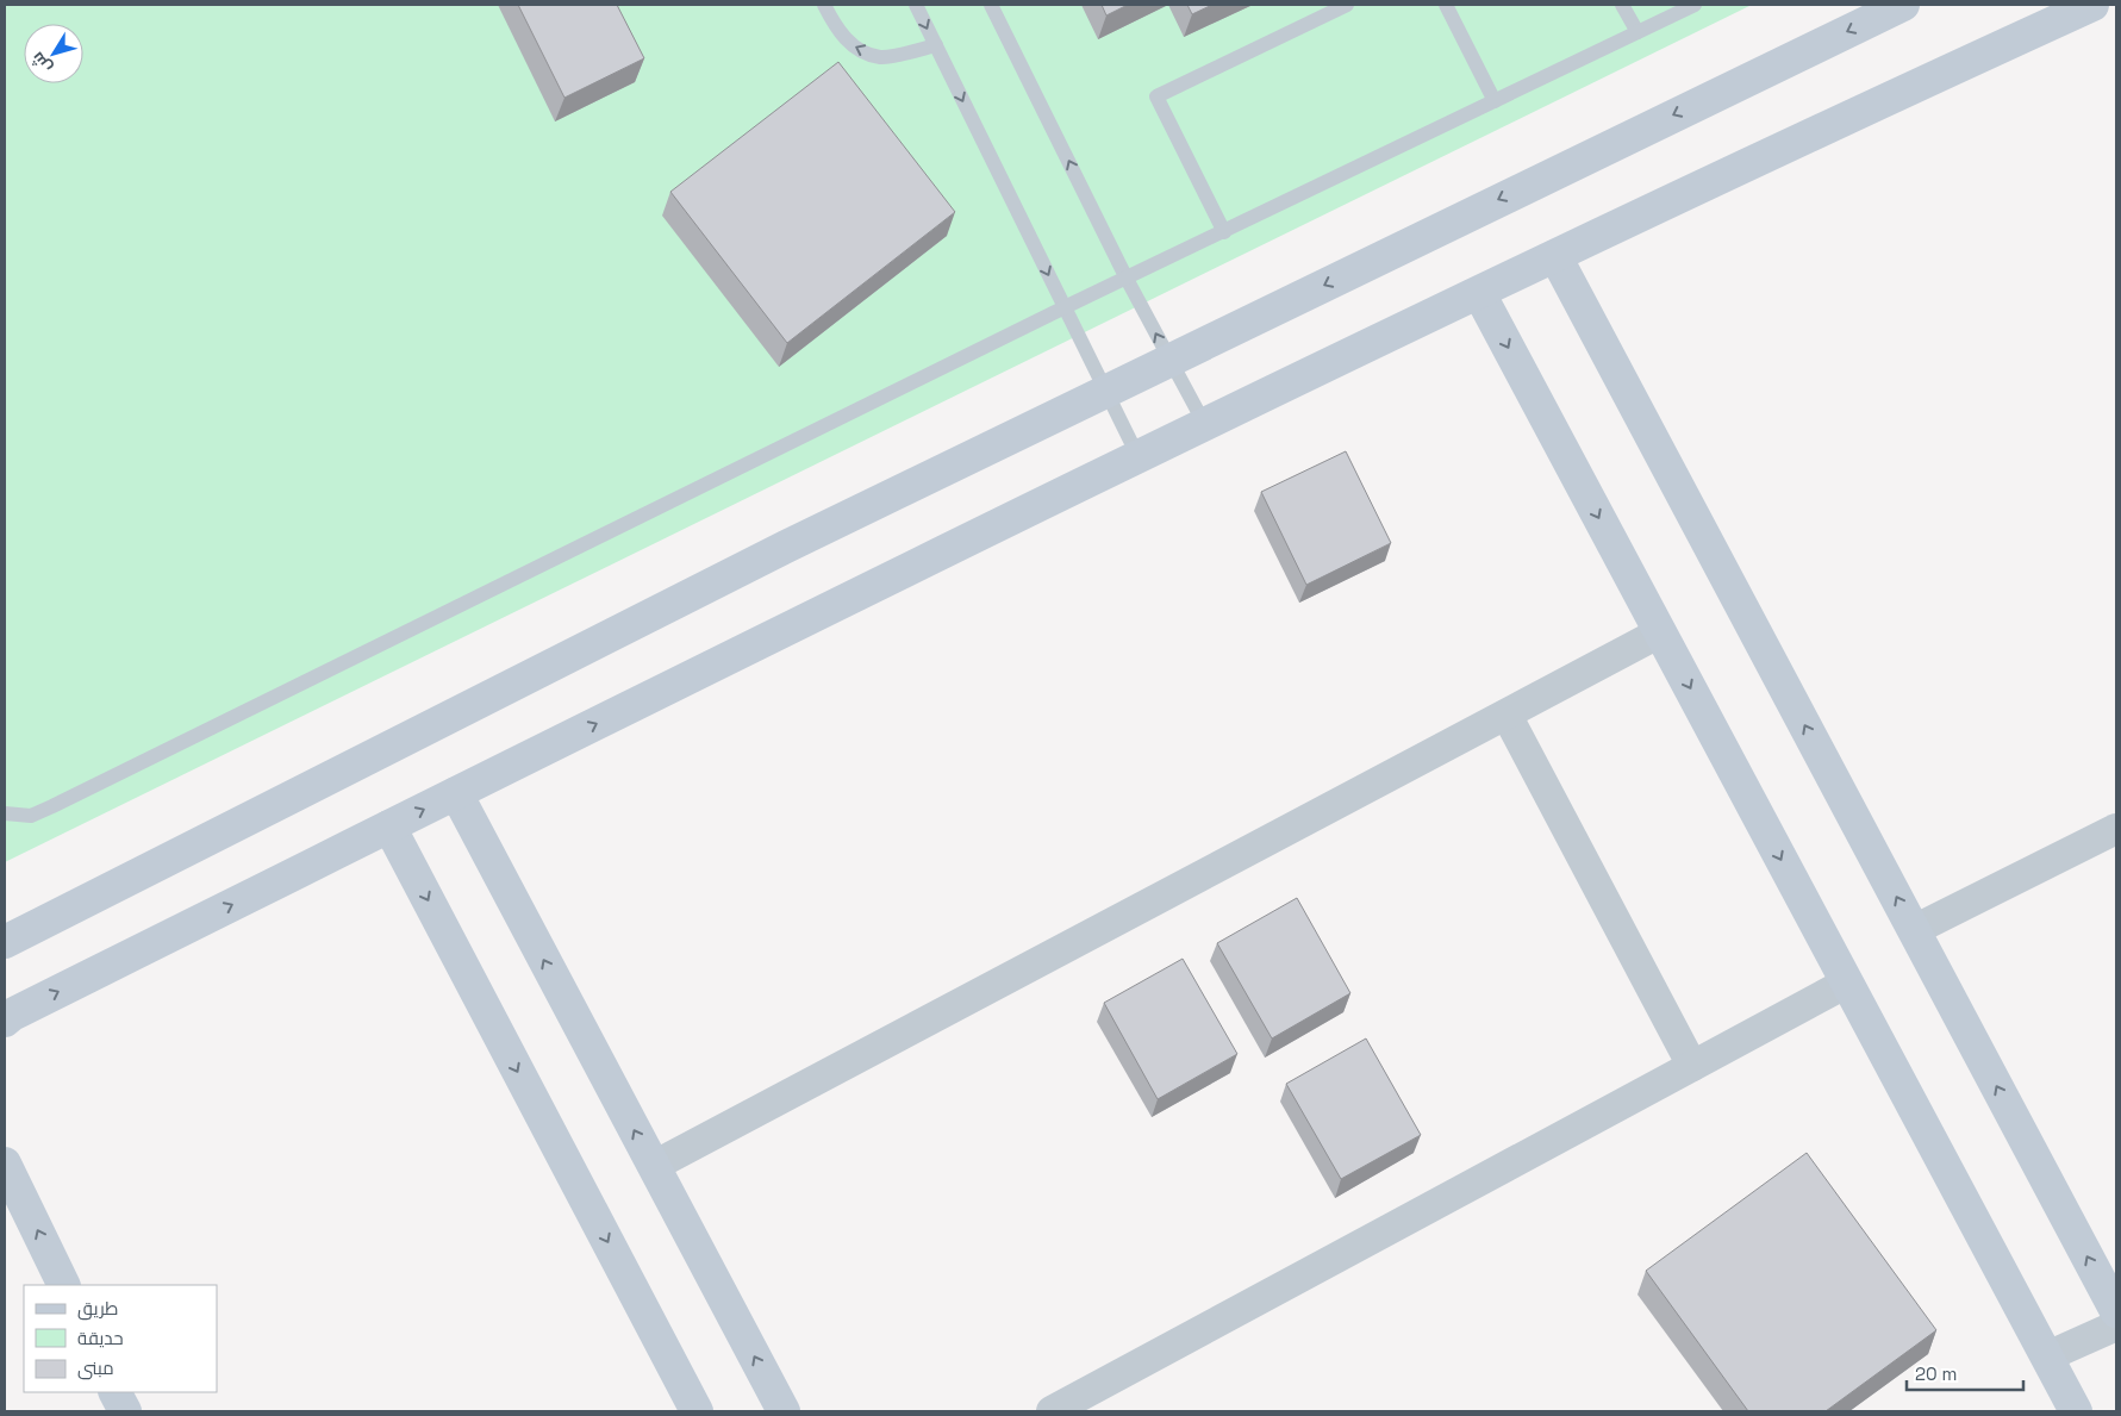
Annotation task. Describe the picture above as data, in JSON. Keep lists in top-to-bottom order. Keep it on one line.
{"legend":["طريق","حديقة","مبنى"],"scale_bar":"20 m","north":"bottom left"}
